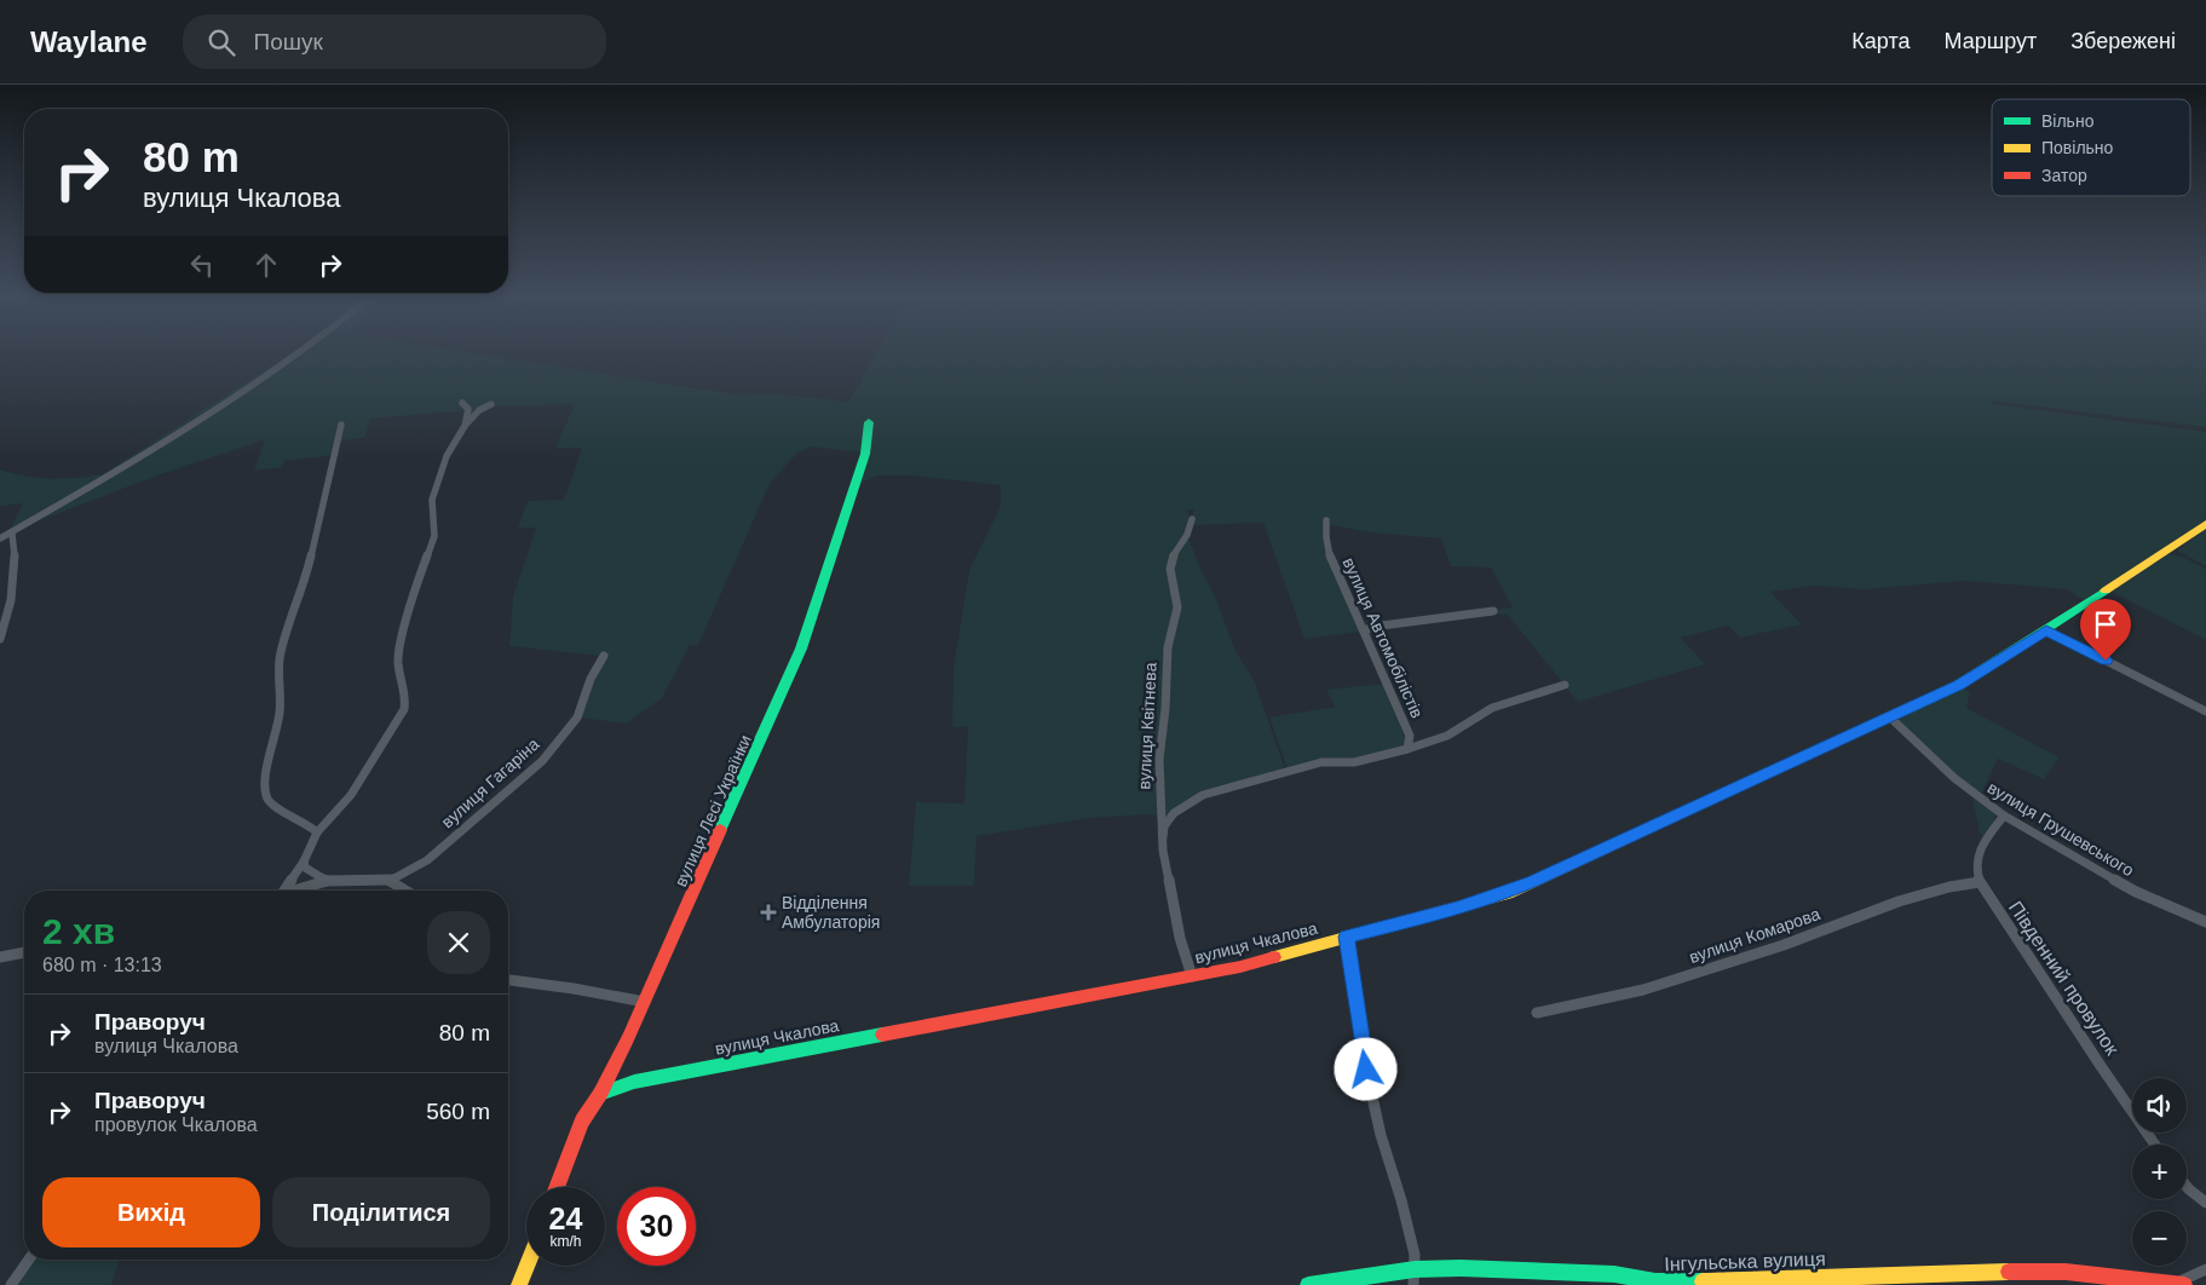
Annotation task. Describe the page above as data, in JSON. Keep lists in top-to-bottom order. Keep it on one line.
{"streets":{"street":["вулиця Автомобілістів","вулиця Квітнева","вулиця Гагаріна","вулиця Лесі Українки","вулиця Грушевського","вулиця Комарова","вулиця Чкалова","Південний провулок","Інгульська вулиця"]},"crossings":[["вулиця Квітнева","вулиця Чкалова"],["вулиця Лесі Українки","вулиця Чкалова"],["вулиця Грушевського","вулиця Чкалова"],["вулиця Грушевського","Південний провулок"],["вулиця Комарова","Південний провулок"]],"places":{"health":["Відділення Амбулаторія"]},"legend":["Вільно","Повільно","Затор"],"page":{"header":"Waylane","search":"Пошук","nav":["Карта","Маршрут","Збережені"],"turn":["80 m","вулиця Чкалова"],"heading":["2 хв","680 m · 13:13"],"list":[{"name":"Праворуч","note":"вулиця Чкалова","value":"80 m"},{"name":"Праворуч","note":"провулок Чкалова","value":"560 m"}],"map_buttons":["+","−"],"buttons":["Вихід","Поділитися"],"speed":"24 km/h","limit":"30"}}
